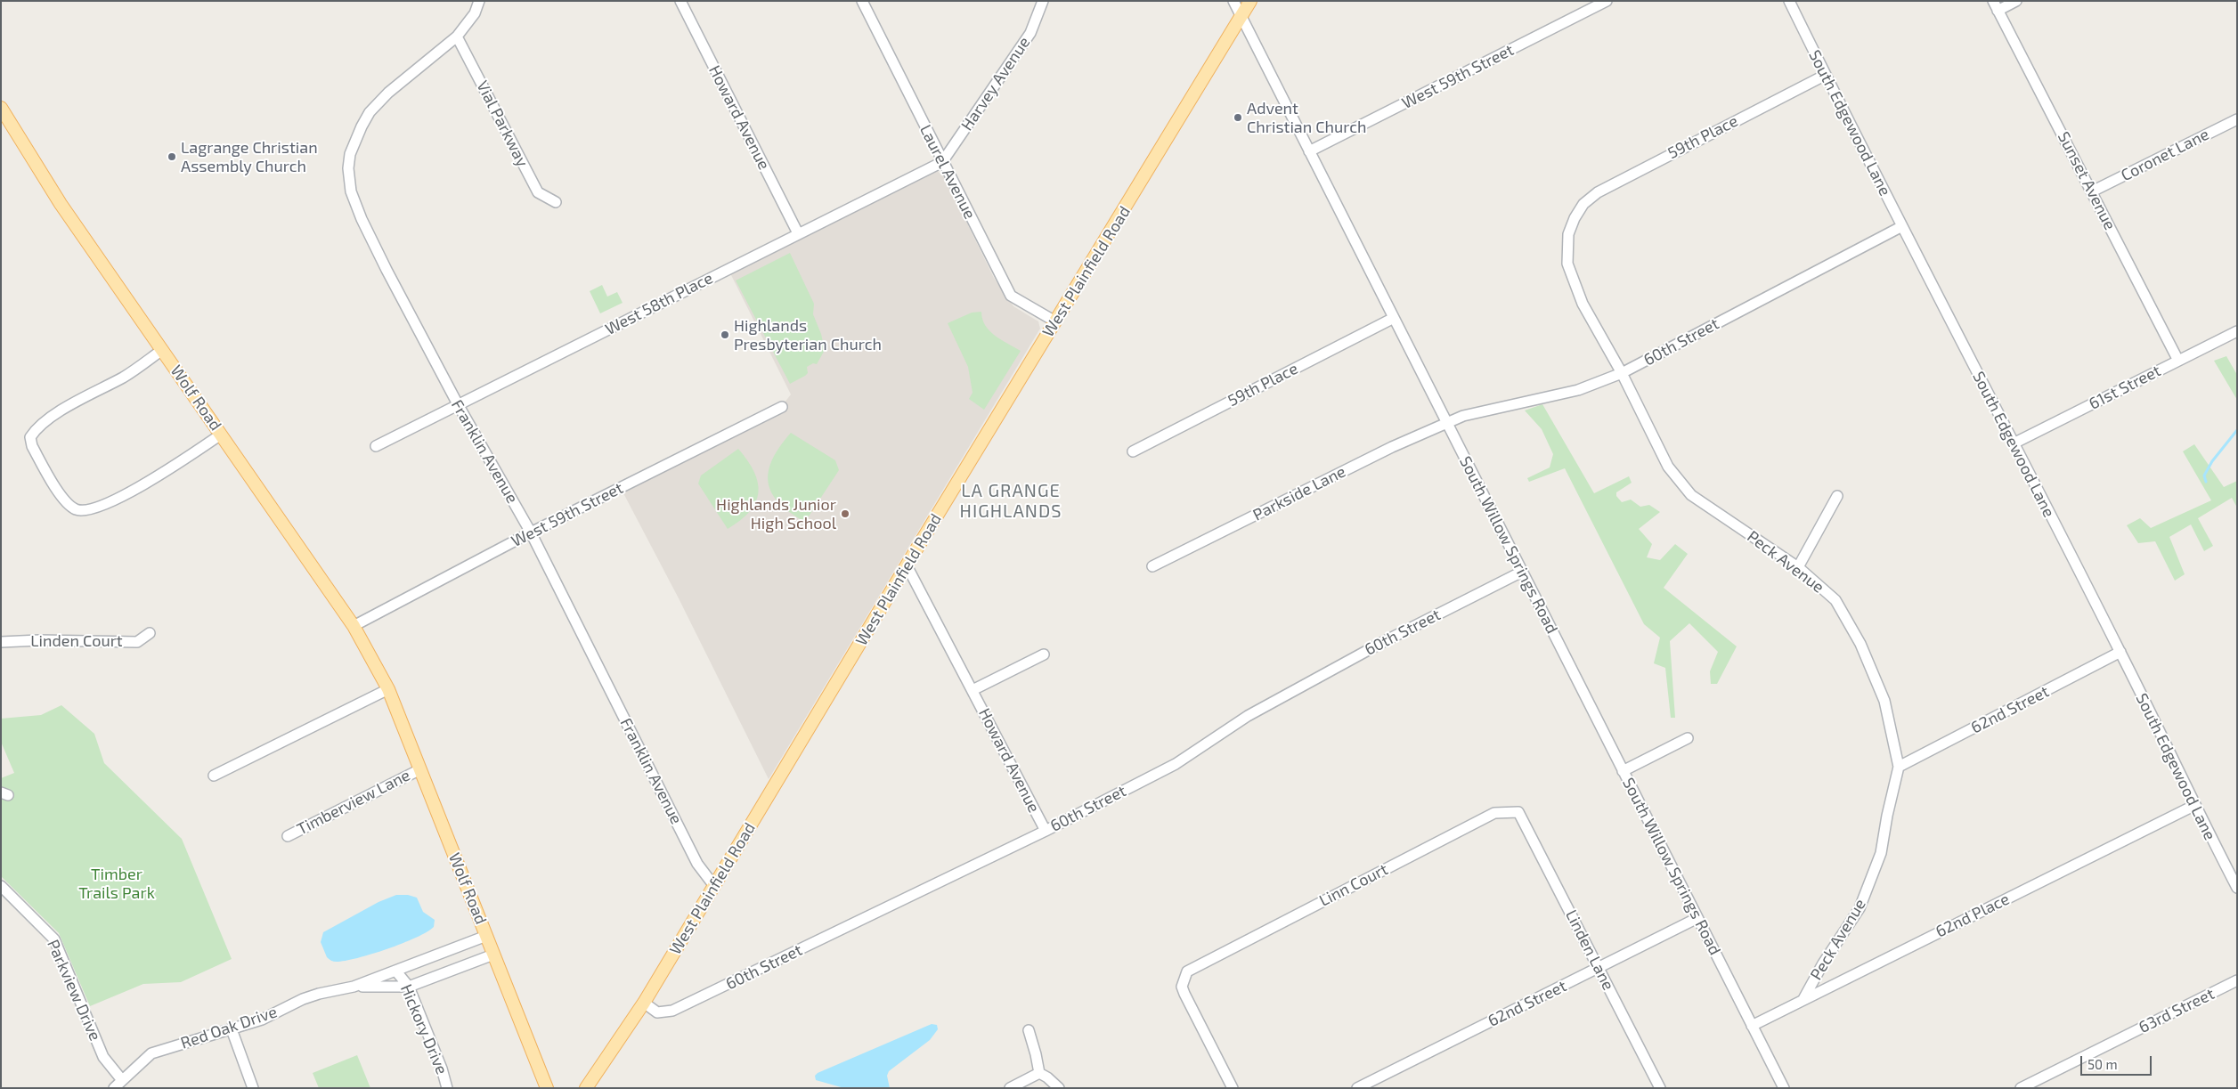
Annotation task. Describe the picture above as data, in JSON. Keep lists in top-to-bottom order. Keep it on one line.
{"streets":{"main road":["West Plainfield Road","Wolf Road"],"street":["West 59th Street","Harvey Avenue","Howard Avenue","South Edgewood Lane","Vial Parkway","59th Place","Coronet Lane","Laurel Avenue","Sunset Avenue","West 58th Place","60th Street","61st Street","Franklin Avenue","Parkside Lane","South Willow Springs Road","Peck Avenue","Linden Court","62nd Street","Timberview Lane","Linn Court","62nd Place","Linden Lane","Parkview Drive","63rd Street","Red Oak Drive","Hickory Drive"]},"crossings":[["West 59th Street","Wolf Road"],["West 59th Street","Franklin Avenue"],["West 59th Street","South Willow Springs Road"],["Harvey Avenue","Laurel Avenue"],["Harvey Avenue","West 58th Place"],["Howard Avenue","West Plainfield Road"],["Howard Avenue","West 58th Place"],["Howard Avenue","60th Street"],["South Edgewood Lane","59th Place"],["South Edgewood Lane","60th Street"],["South Edgewood Lane","61st Street"],["South Edgewood Lane","62nd Street"],["South Edgewood Lane","62nd Place"],["Vial Parkway","Franklin Avenue"],["59th Place","South Willow Springs Road"],["59th Place","Peck Avenue"],["Coronet Lane","Sunset Avenue"],["Laurel Avenue","West Plainfield Road"],["Laurel Avenue","West 58th Place"],["Sunset Avenue","61st Street"],["West Plainfield Road","60th Street"],["West Plainfield Road","Franklin Avenue"],["West Plainfield Road","South Willow Springs Road"],["West 58th Place","Franklin Avenue"],["60th Street","Parkside Lane"],["60th Street","South Willow Springs Road"],["60th Street","Peck Avenue"],["Wolf Road","Timberview Lane"],["Wolf Road","Red Oak Drive"],["Parkside Lane","South Willow Springs Road"],["South Willow Springs Road","62nd Street"],["South Willow Springs Road","62nd Place"],["Peck Avenue","62nd Street"],["Peck Avenue","62nd Place"],["62nd Street","Linden Lane"],["Linn Court","Linden Lane"],["Parkview Drive","Red Oak Drive"],["Red Oak Drive","Hickory Drive"]],"districts":["LA GRANGE HIGHLANDS"],"parks":["Timber Trails Park"],"places":["Advent Christian Church","Lagrange Christian Assembly Church","Highlands Presbyterian Church","Highlands Junior High School"],"scale_bar":"50 m"}
